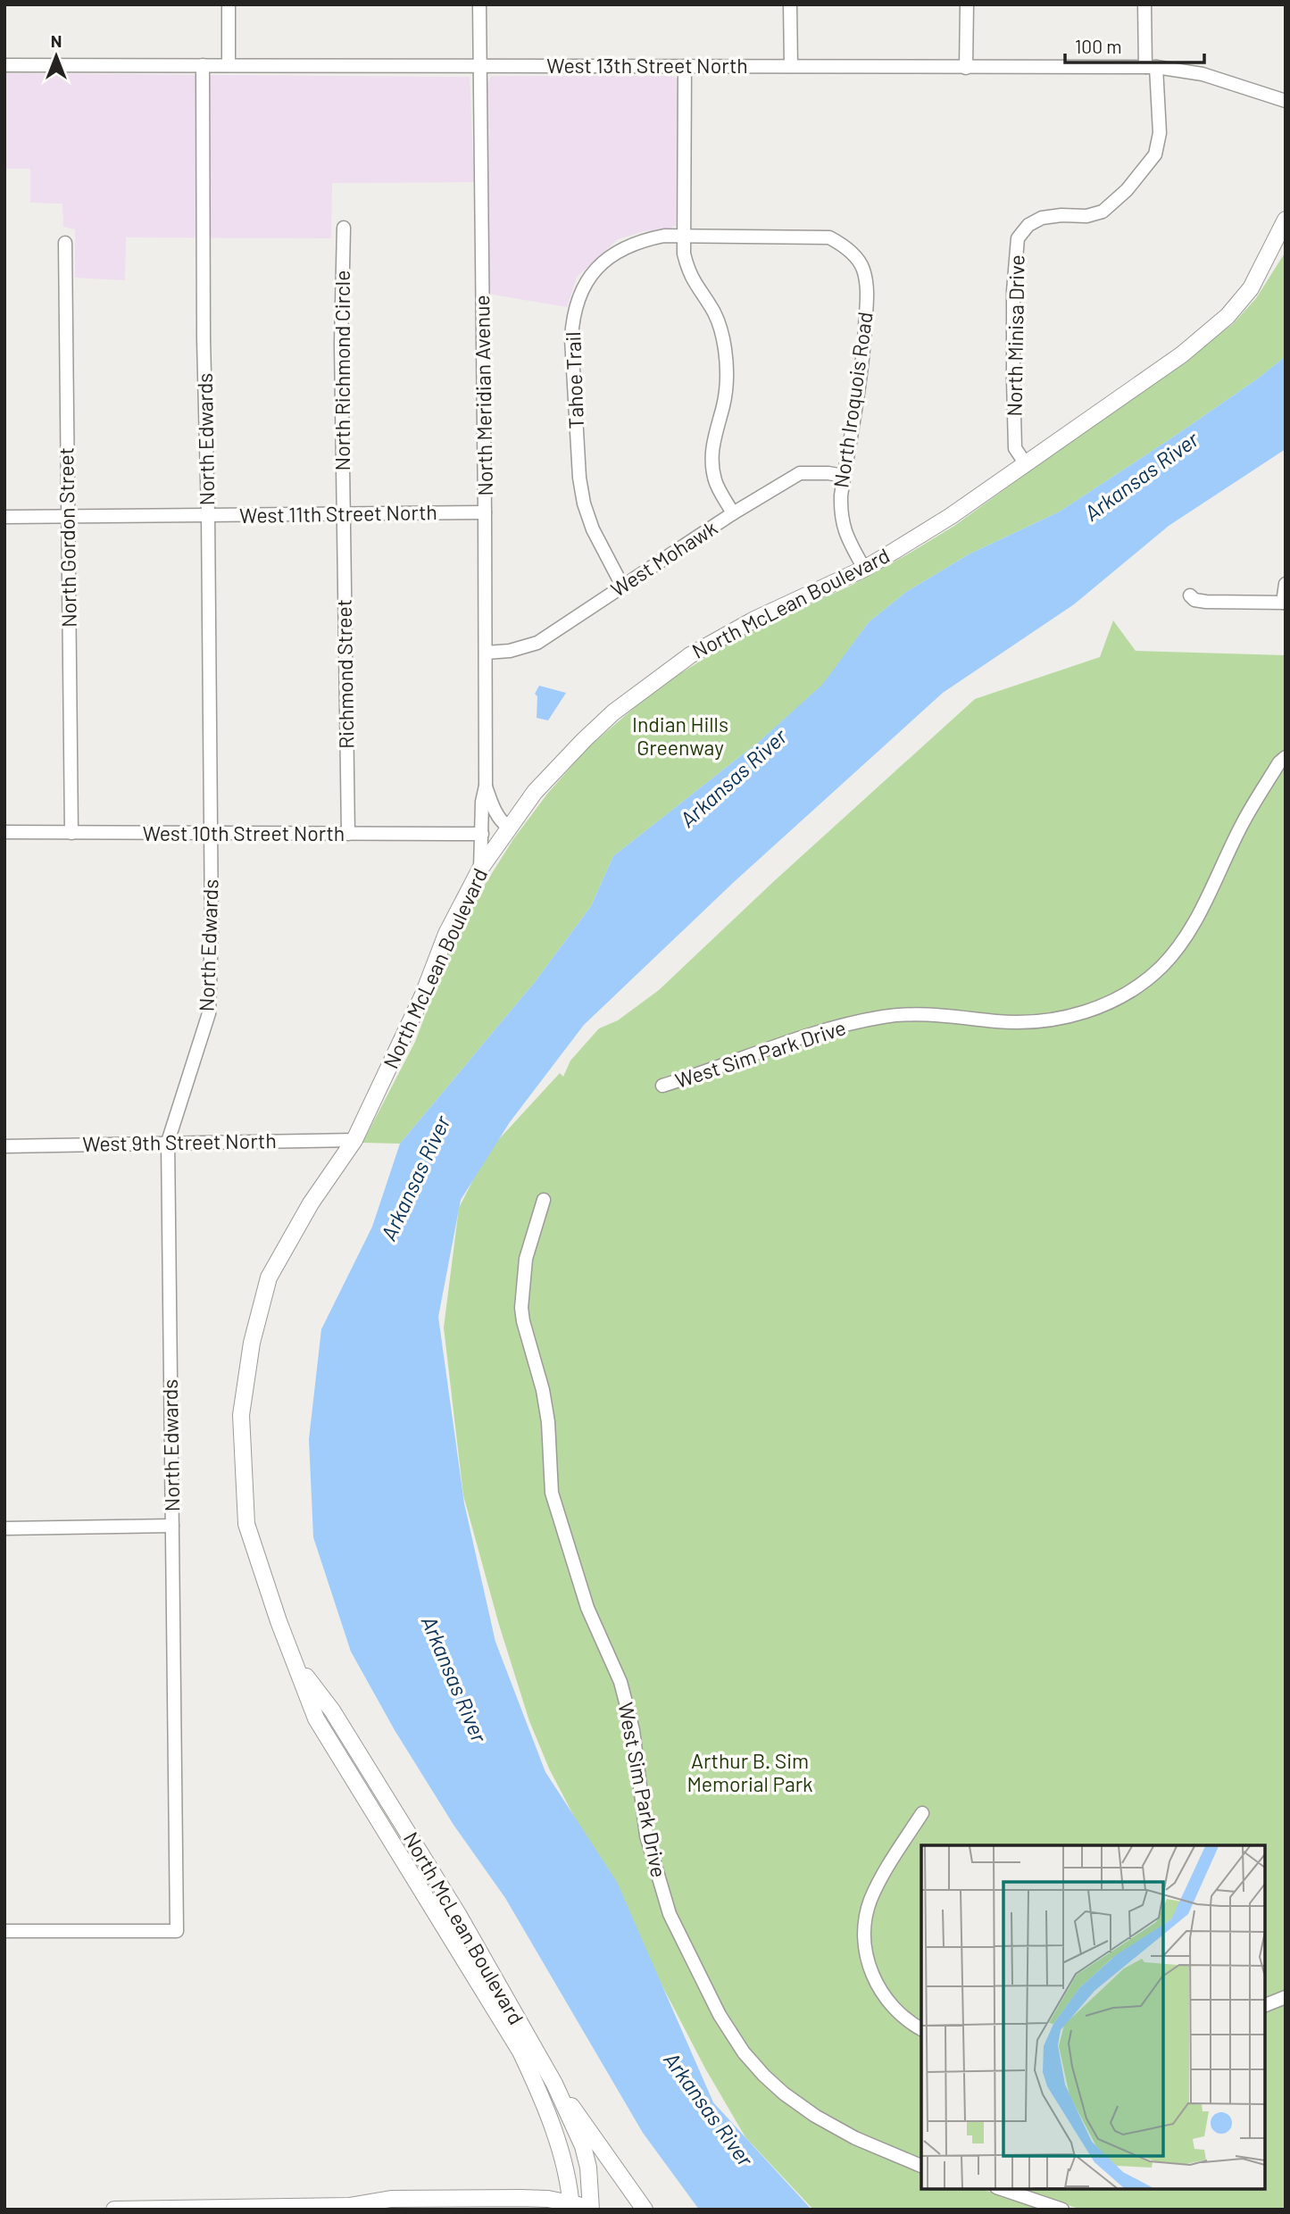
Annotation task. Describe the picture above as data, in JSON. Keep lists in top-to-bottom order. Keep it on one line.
{"streets":{"main road":["North McLean Boulevard"],"street":["West 13th Street North","North Minisa Drive","North Richmond Circle","Tahoe Trail","North Meridian Avenue","North Iroquois Road","North Edwards","West 11th Street North","North Gordon Street","West Mohawk","Richmond Street","West 10th Street North","West Sim Park Drive","West 9th Street North"]},"crossings":[["West 13th Street North","North Minisa Drive"],["West 13th Street North","North Meridian Avenue"],["West 13th Street North","North Edwards"],["North Minisa Drive","North McLean Boulevard"],["North Richmond Circle","West 11th Street North"],["North Richmond Circle","Richmond Street"],["Tahoe Trail","North Iroquois Road"],["Tahoe Trail","West Mohawk"],["North Meridian Avenue","West 11th Street North"],["North Meridian Avenue","West Mohawk"],["North Meridian Avenue","North McLean Boulevard"],["North Meridian Avenue","West 10th Street North"],["North Iroquois Road","West Mohawk"],["North Iroquois Road","North McLean Boulevard"],["North Edwards","West 11th Street North"],["North Edwards","West 10th Street North"],["North Edwards","West 9th Street North"],["West 11th Street North","North Gordon Street"],["West 11th Street North","Richmond Street"],["North Gordon Street","West 10th Street North"],["North McLean Boulevard","West 9th Street North"],["Richmond Street","West 10th Street North"]],"water":["Arkansas River"],"parks":["Indian Hills Greenway","Arthur B. Sim Memorial Park"],"scale_bar":"100 m","north":"top"}
